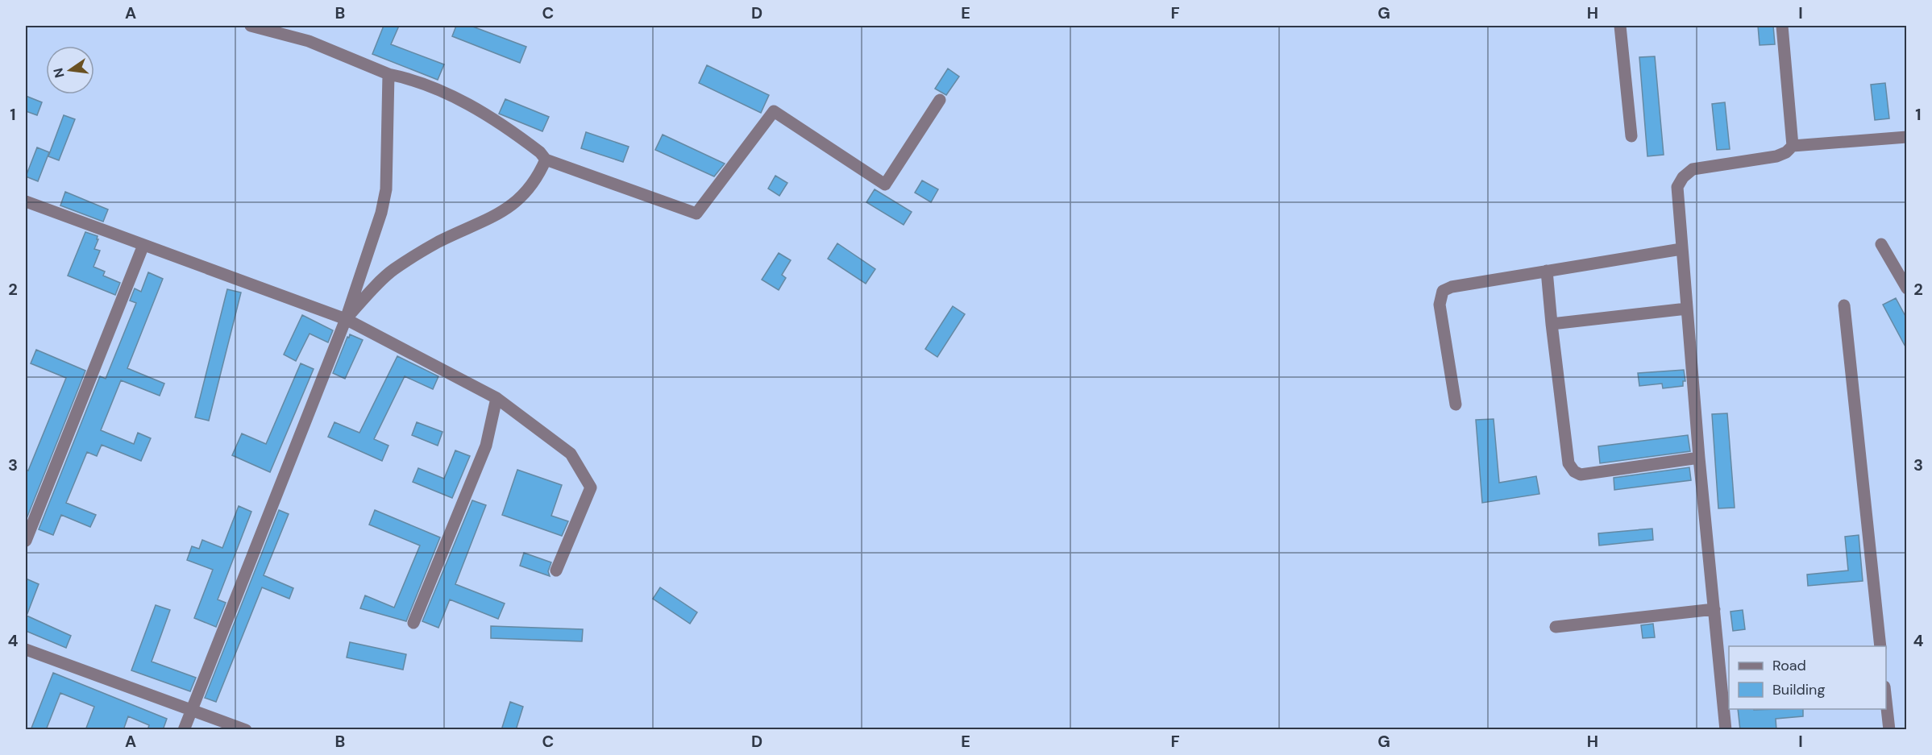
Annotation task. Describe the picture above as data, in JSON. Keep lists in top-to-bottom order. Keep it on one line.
{"legend":["Road","Building"],"north":"left","grid":{"columns":["A","B","C","D","E","F","G","H","I"],"rows":["1","2","3","4"]}}
